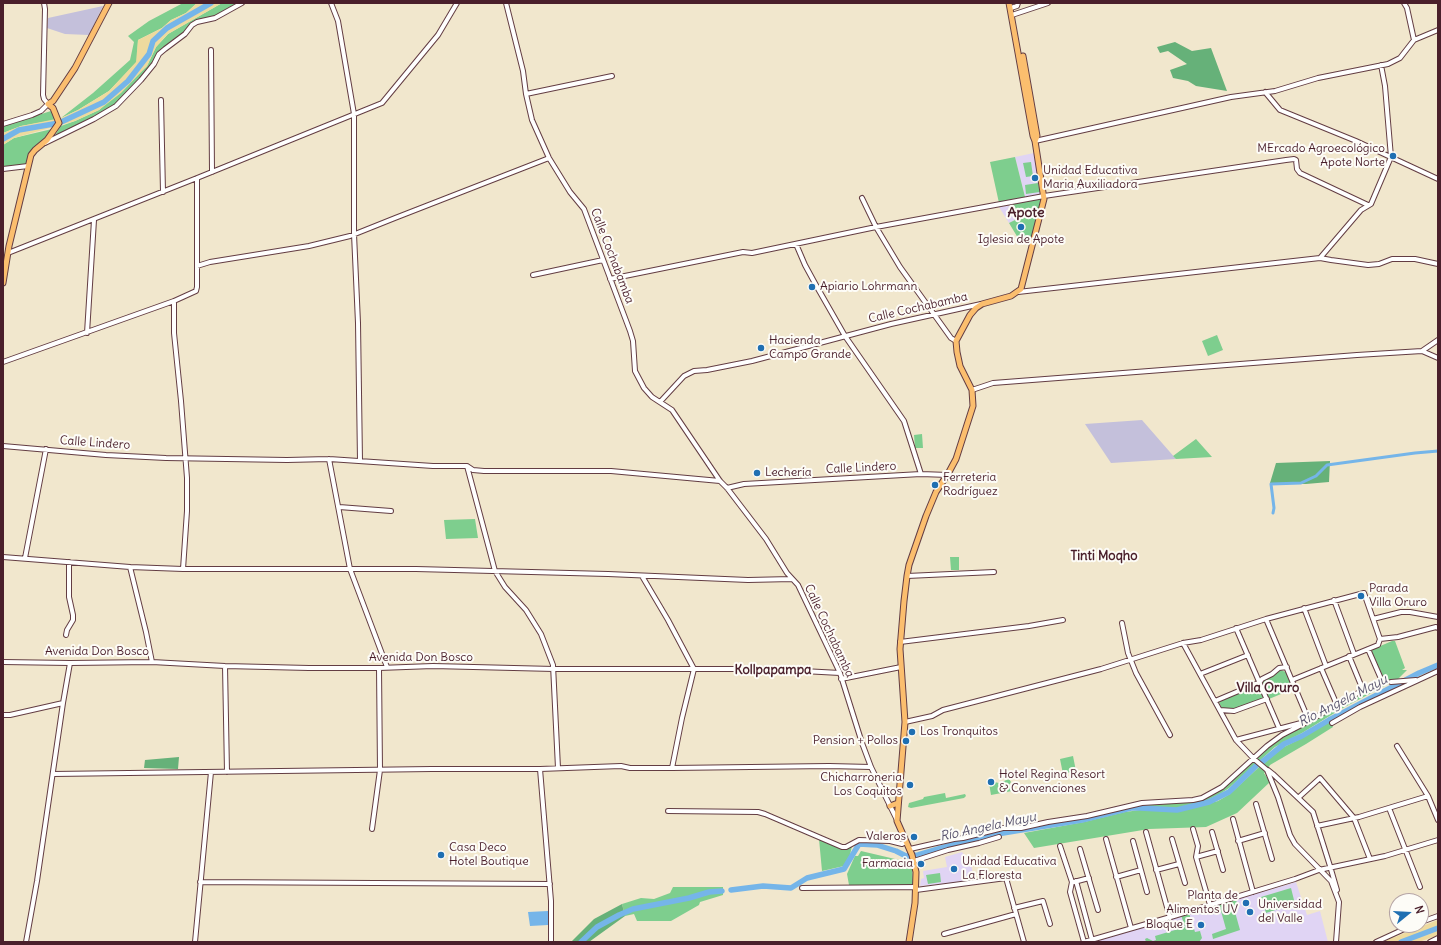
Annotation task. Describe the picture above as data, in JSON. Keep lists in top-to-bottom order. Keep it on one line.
{"streets":{"main road":["Calle Cochabamba"],"street":["Calle Lindero","Avenida Don Bosco"]},"crossings":[["Calle Cochabamba","Calle Lindero"],["Calle Cochabamba","Avenida Don Bosco"]],"districts":["Apote","Tinti Moqho","Kollpapampa","Villa Oruro"],"water":["Río Angela Mayu"],"places":["MErcado Agroecológico Apote Norte","Unidad Educativa Maria Auxiliadora","Iglesia de Apote","Apiario Lohrmann","Hacienda Campo Grande","Lechería","Ferreteria Rodríguez","Parada Villa Oruro","Los Tronquitos","Pension + Pollos","Hotel Regina Resort & Convenciones","Chicharroneria Los Coquitos","Valeros","Casa Deco Hotel Boutique","Farmacia","Unidad Educativa La Floresta","Planta de Alimentos UV","Universidad del Valle","Bloque E"],"north":"right"}
